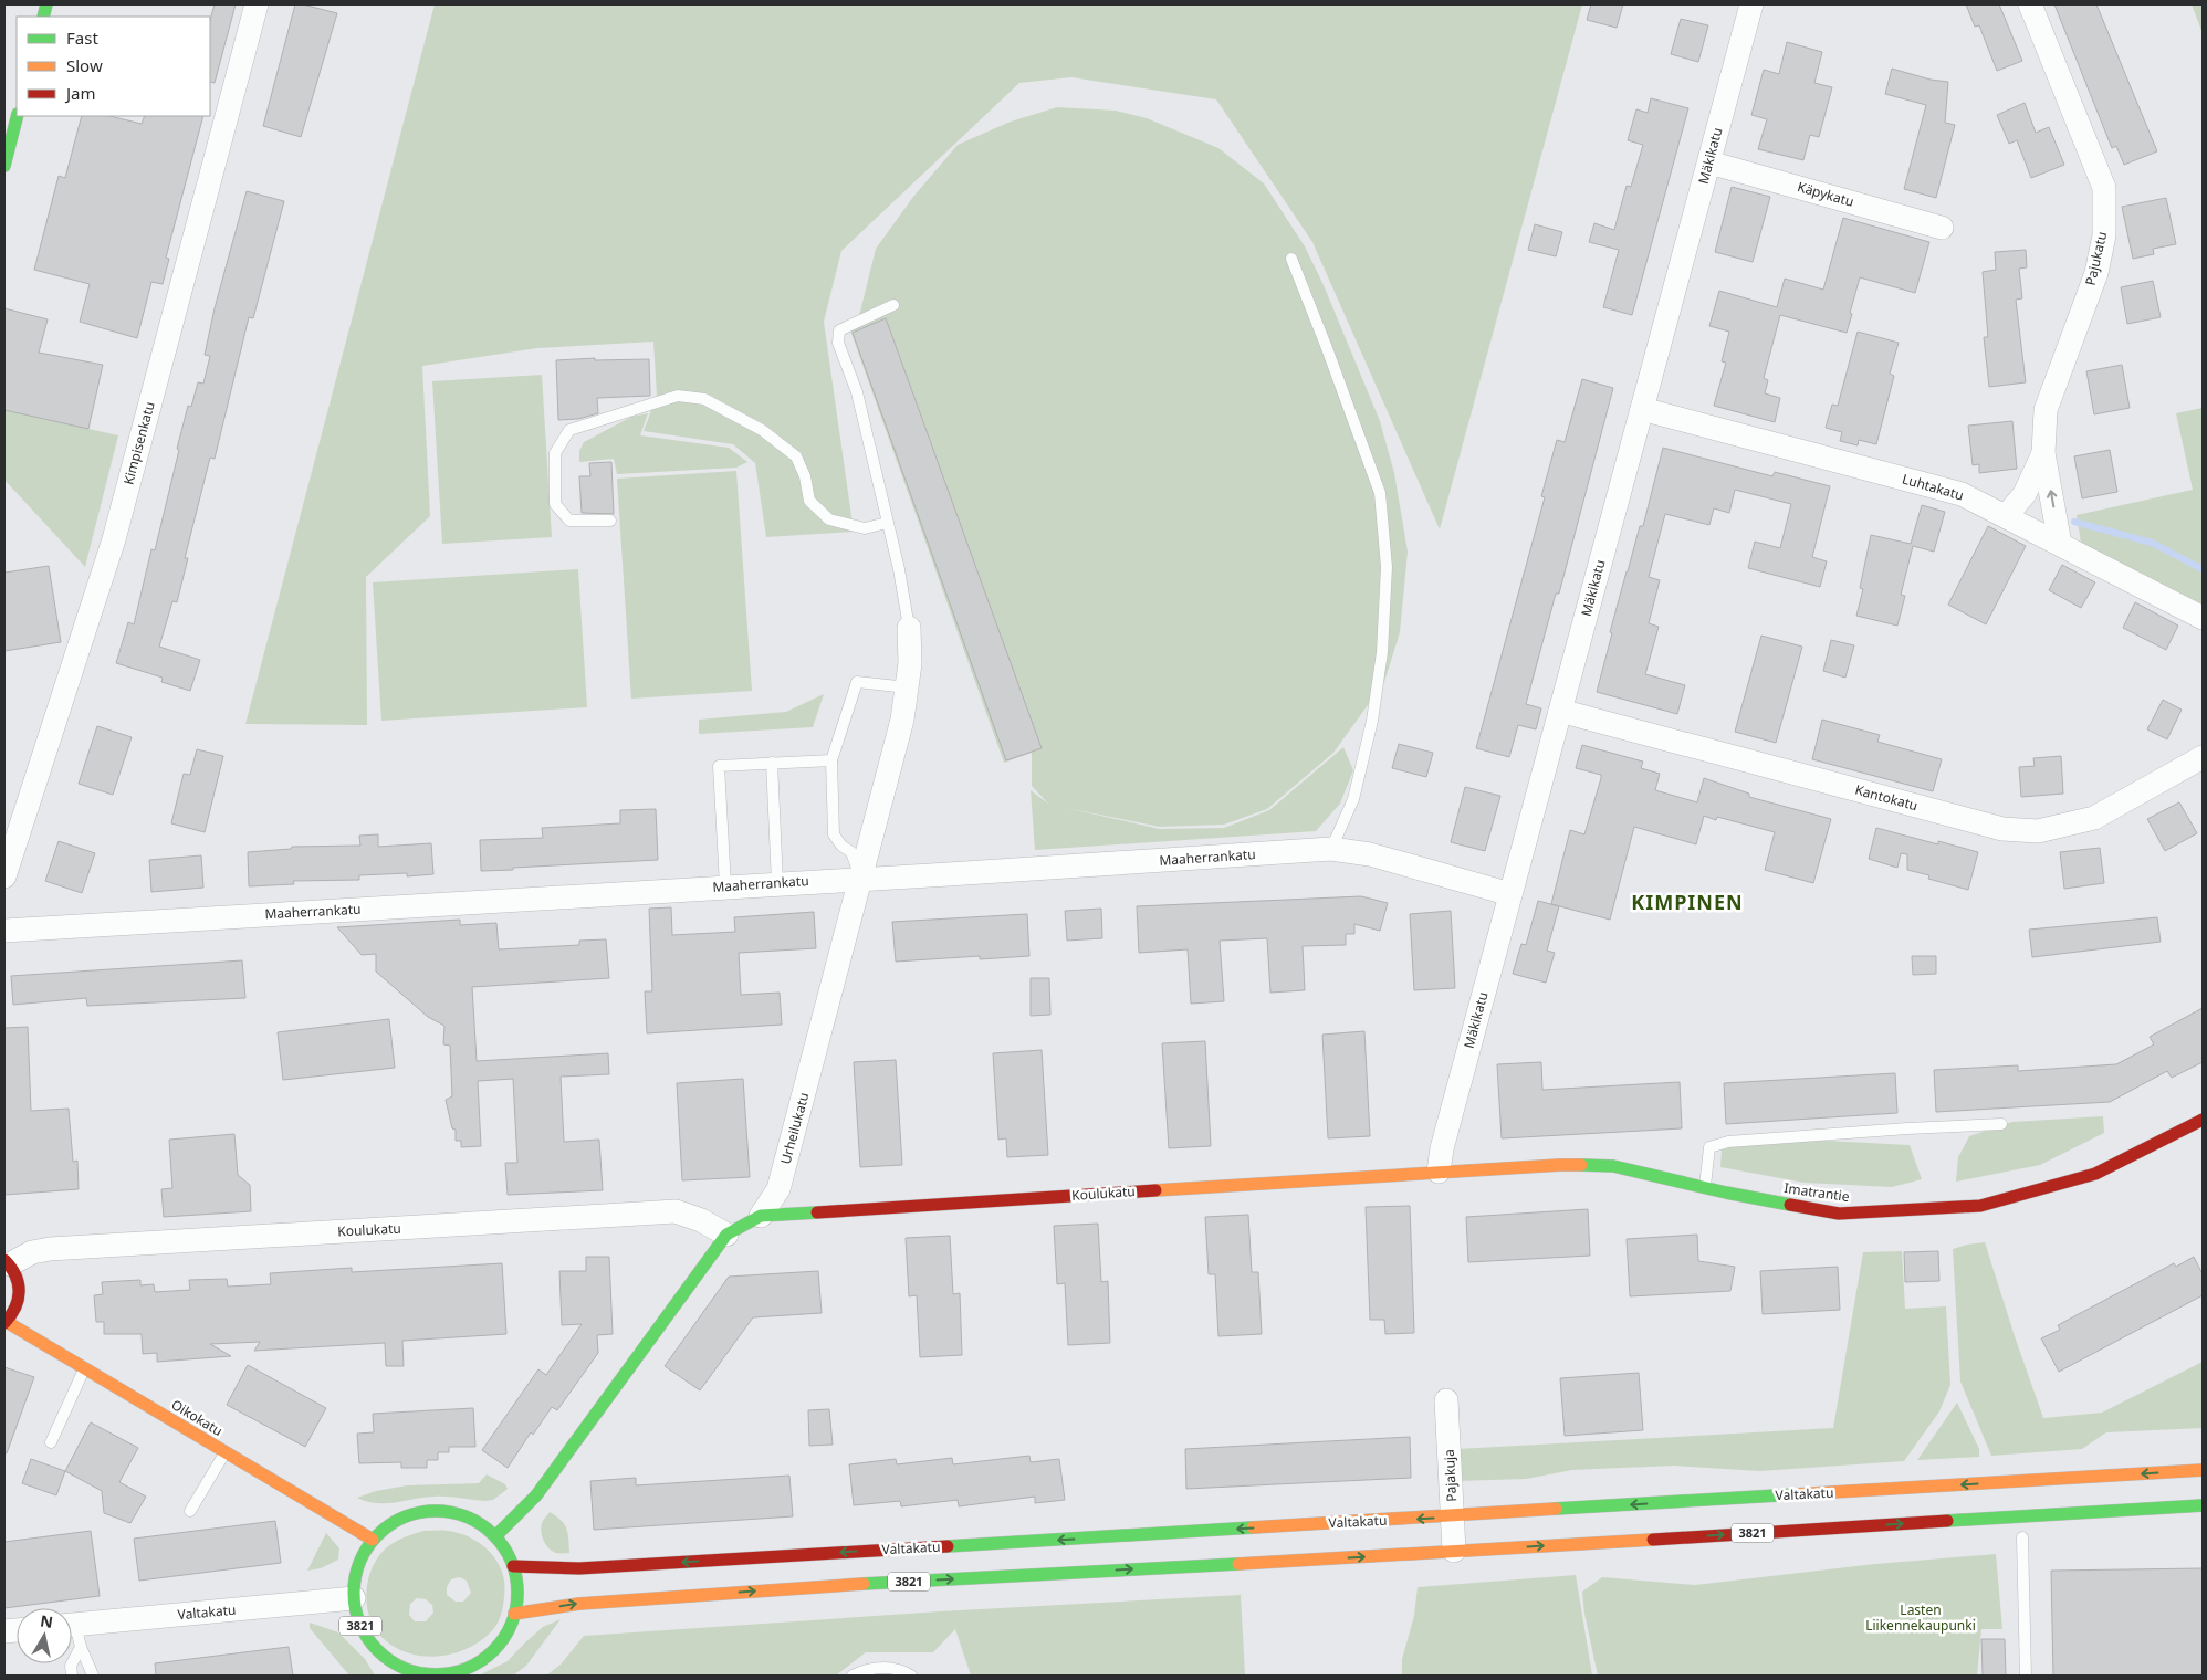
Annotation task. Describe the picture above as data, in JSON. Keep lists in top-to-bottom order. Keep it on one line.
{"streets":{"main road":["Urheilukatu","Imatrantie","Koulukatu","Oikokatu","Valtakatu","3821"],"street":["Mäkikatu","Käpykatu","Pajukatu","Kimpisenkatu","Luhtakatu","Kantokatu","Maaherrankatu","Pajakuja"]},"crossings":[["Mäkikatu","Käpykatu"],["Mäkikatu","Luhtakatu"],["Mäkikatu","Kantokatu"],["Mäkikatu","Maaherrankatu"],["Mäkikatu","Imatrantie"],["Mäkikatu","Koulukatu"],["Pajukatu","Luhtakatu"],["Maaherrankatu","Urheilukatu"],["Urheilukatu","Koulukatu"],["Urheilukatu","Oikokatu"],["Urheilukatu","Valtakatu"],["Urheilukatu","3821"],["Imatrantie","Koulukatu"],["Oikokatu","Valtakatu"],["Oikokatu","3821"],["Pajakuja","Valtakatu"],["Pajakuja","3821"],["Valtakatu","3821"]],"districts":["KIMPINEN"],"parks":["Lasten Liikennekaupunki"],"legend":["Fast","Slow","Jam"],"north":"top"}
